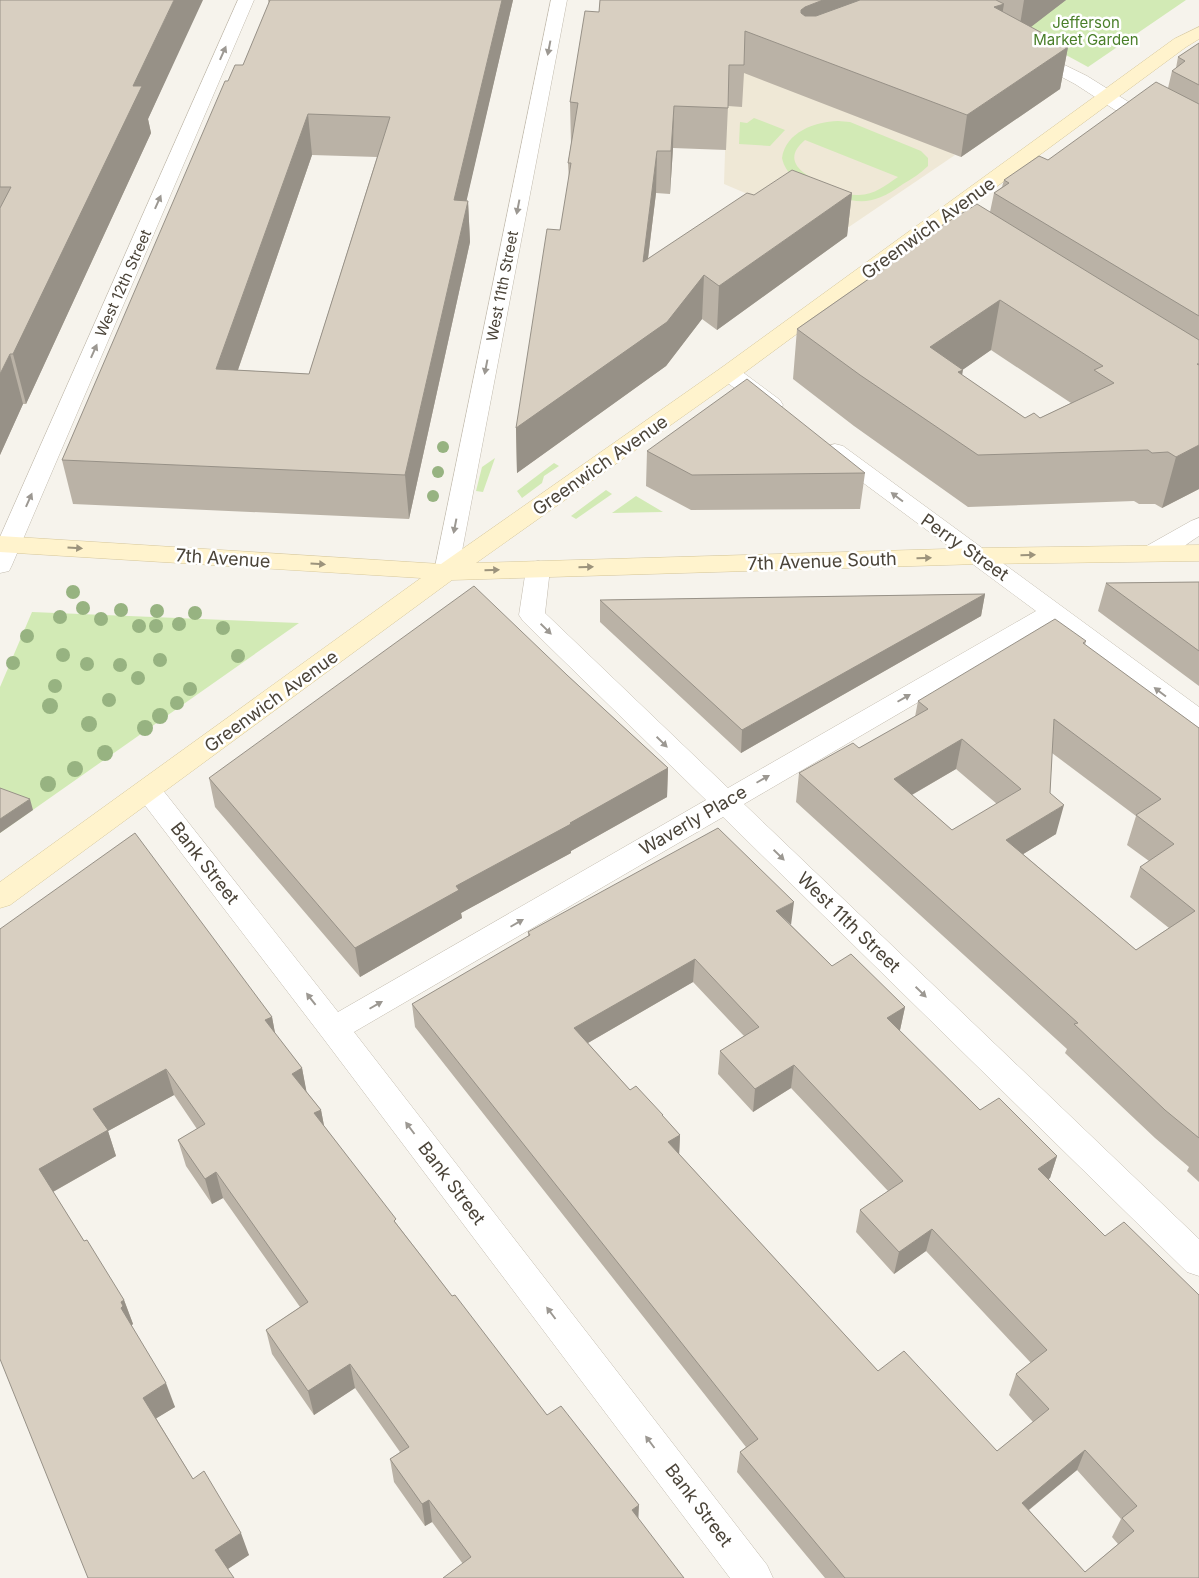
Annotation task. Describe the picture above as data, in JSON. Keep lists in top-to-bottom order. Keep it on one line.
{"streets":{"main road":["Greenwich Avenue","7th Avenue","7th Avenue South"],"street":["West 12th Street","West 11th Street","Perry Street","Waverly Place","Bank Street"]},"crossings":[["Greenwich Avenue","West 11th Street"],["Greenwich Avenue","7th Avenue"],["Greenwich Avenue","7th Avenue South"],["Greenwich Avenue","Bank Street"],["West 12th Street","7th Avenue"],["West 11th Street","7th Avenue"],["West 11th Street","7th Avenue South"],["West 11th Street","Waverly Place"],["Perry Street","7th Avenue South"],["Perry Street","Waverly Place"],["7th Avenue","7th Avenue South"],["Waverly Place","Bank Street"]],"one_way":["West 12th Street","West 11th Street","Perry Street","7th Avenue","7th Avenue South","Waverly Place","Bank Street"],"parks":["Jefferson Market Garden"]}
